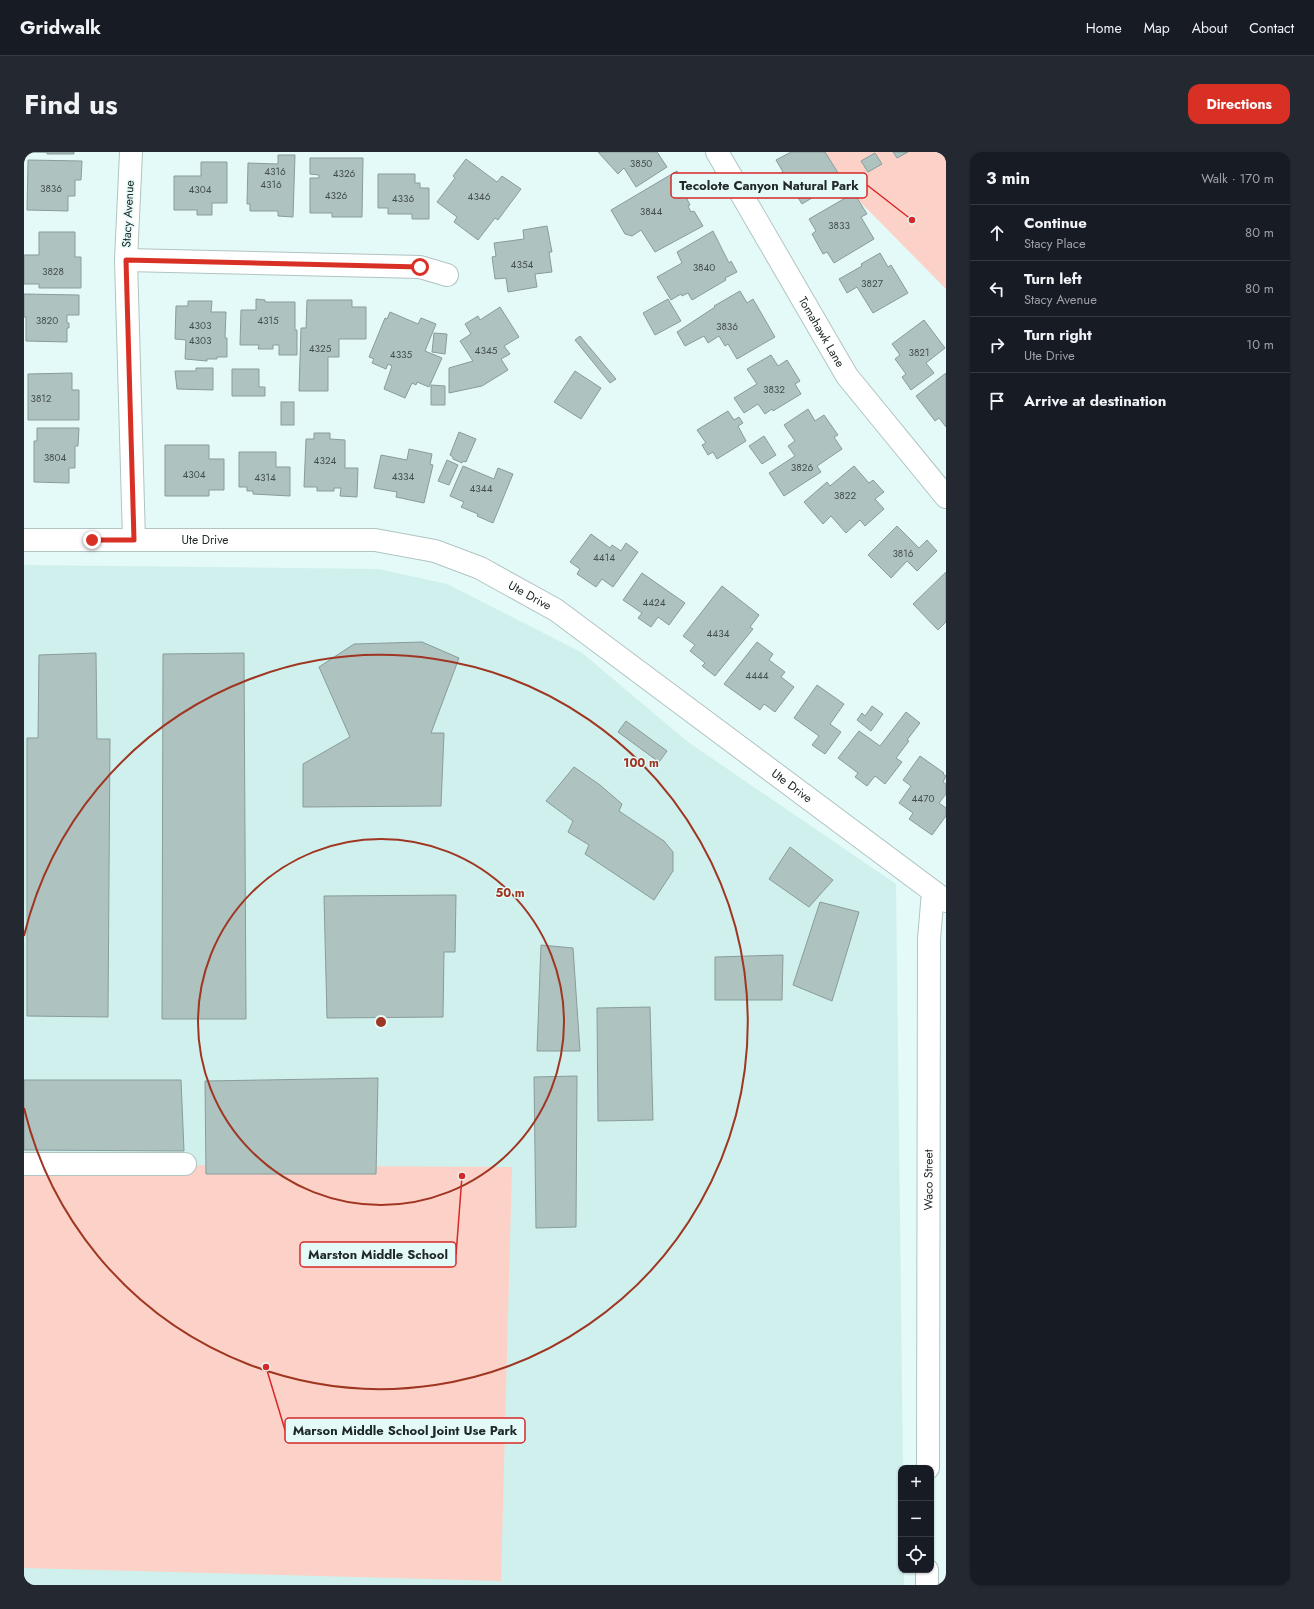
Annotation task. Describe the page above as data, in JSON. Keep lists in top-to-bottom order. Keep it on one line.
{"streets":{"street":["Stacy Avenue","Tomahawk Lane","Ute Drive","Waco Street"]},"crossings":[["Stacy Avenue","Ute Drive"],["Ute Drive","Waco Street"]],"places":["Tecolote Canyon Natural Park","Marston Middle School","Marson Middle School Joint Use Park"],"house_numbers":["3850","4316","4326","4316","3836","4304","4326","4346","4336","3844","3833","4354","3840","3828","3827","3820","4315","4303","3836","4303","4325","4345","3821","4335","3832","3812","3804","4324","3826","4304","4334","4314","4344","3822","3816","4414","4424","4434","4444","4470"],"page":{"header":"Gridwalk","nav":["Home","Map","About","Contact"],"title":"Find us","buttons":"Directions","heading":["3 min","Walk · 170 m"],"list":[["Continue","Stacy Place","80 m"],["Turn left","Stacy Avenue","80 m"],["Turn right","Ute Drive","10 m"],"Arrive at destination"],"map_buttons":["+","−"]},"rings":["100 m","50 m"]}
